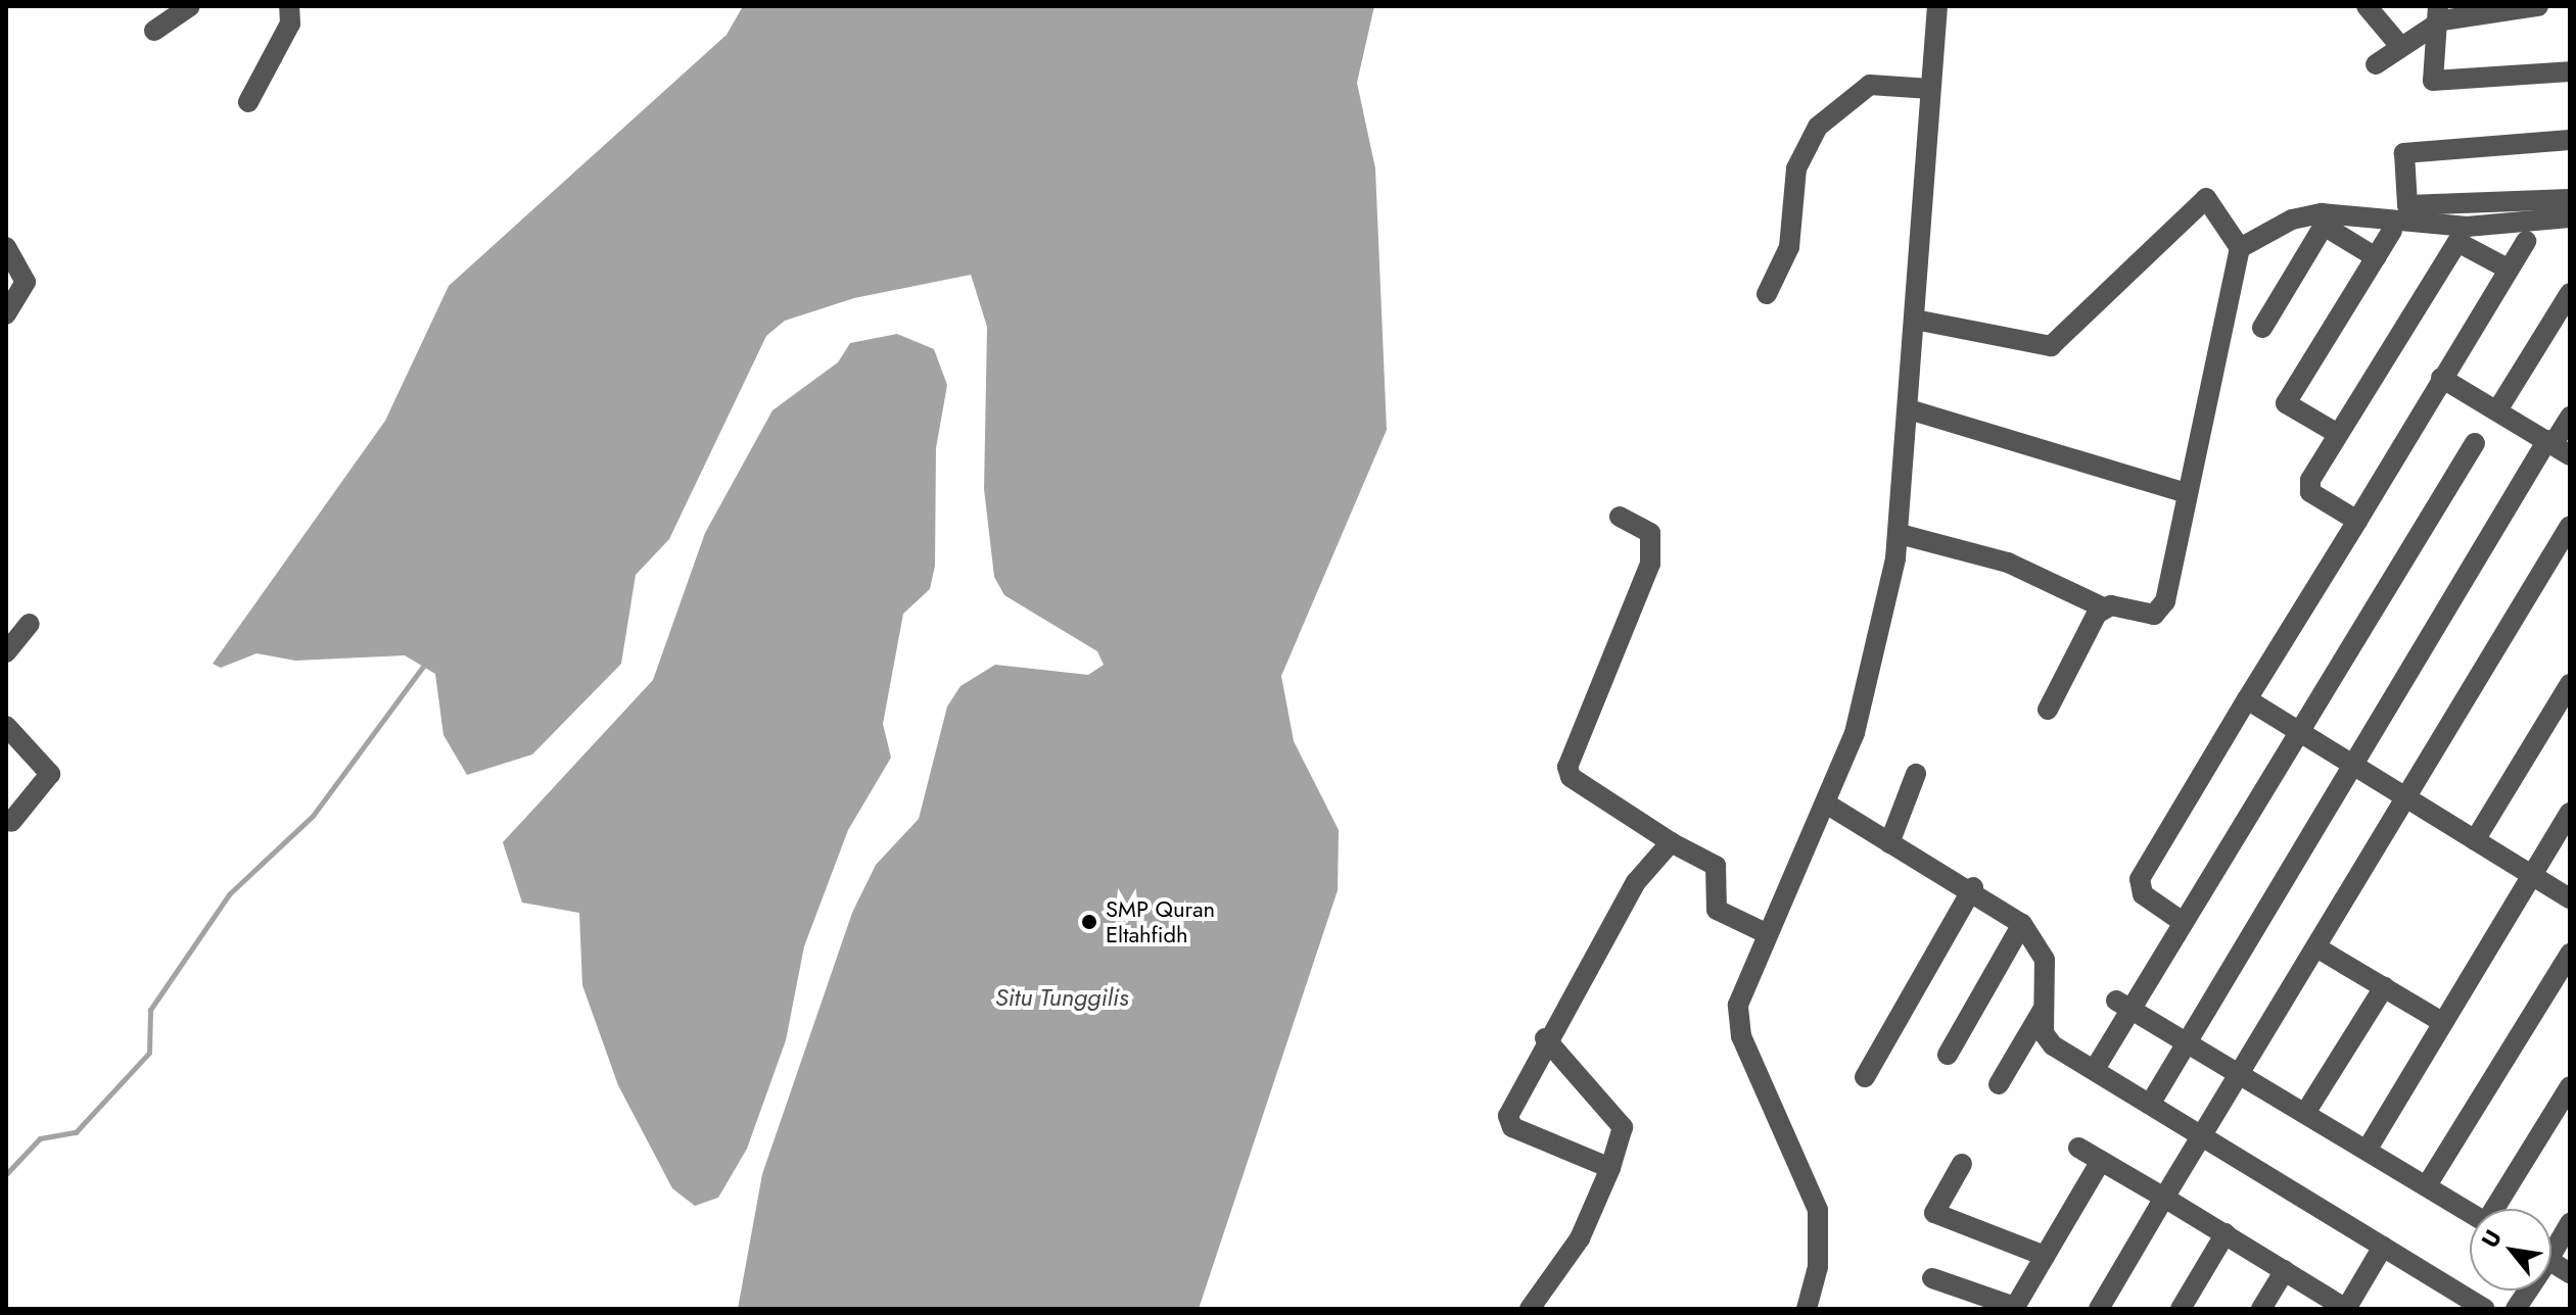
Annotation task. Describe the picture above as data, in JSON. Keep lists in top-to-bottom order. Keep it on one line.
{"water":["Situ Tunggilis"],"places":["SMP Quran Eltahfidh"],"north":"top left"}
